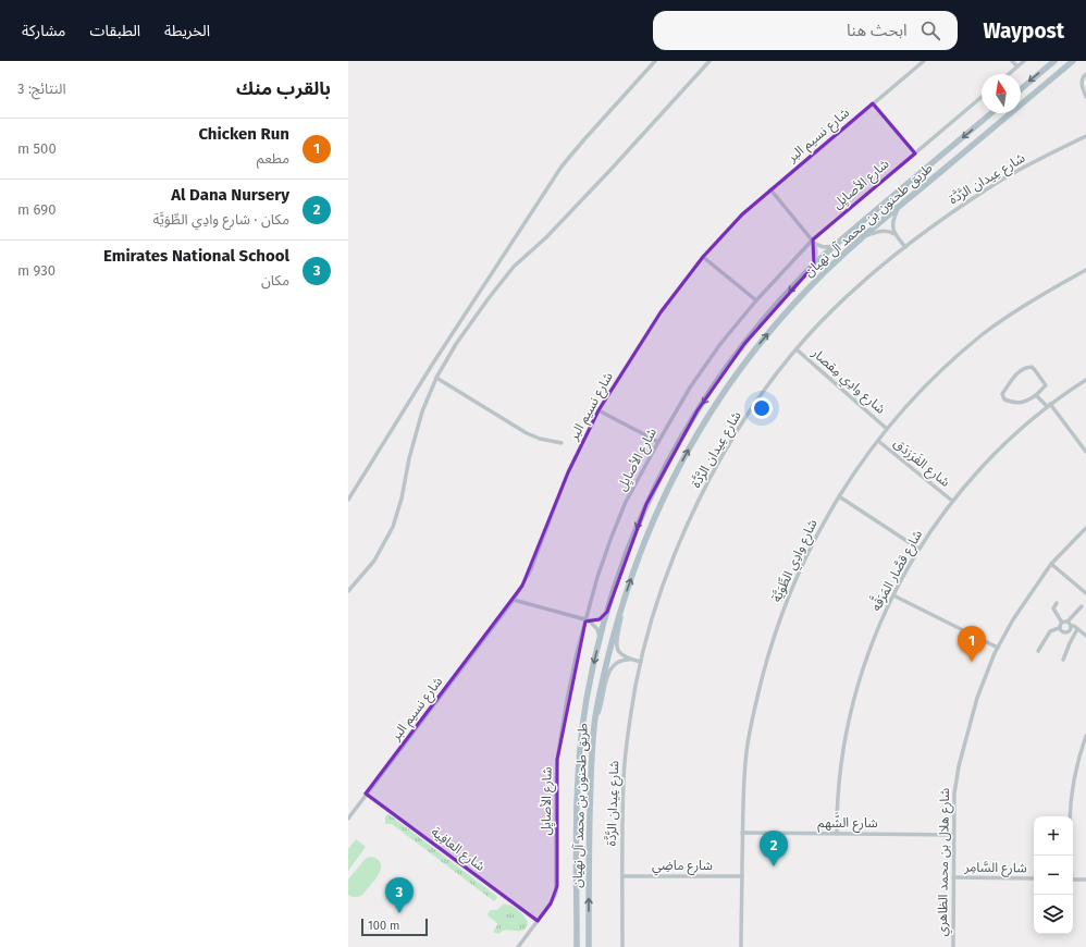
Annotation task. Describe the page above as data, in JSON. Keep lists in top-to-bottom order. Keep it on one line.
{"streets":{"main road":["طريق طحنون بن محمد آل نهيان"],"street":["شارع نسيم البر","شارع عِيدان الرَّدَّة","شارع الأصايِل","شارع وادِي مِقصار","شارع الفَرَزدَق","شارع وادِي الطِّوَيَّة","شارع قصَّار المَرَقَّه","شارع الشَّهم","شارع العافِية","شارع هلال بن محمد الظاهري","شارع ماضِي","شارع السَّامِر"]},"crossings":[["شارع نسيم البر","شارع العافِية"],["شارع عِيدان الرَّدَّة","شارع وادِي مِقصار"],["شارع عِيدان الرَّدَّة","شارع ماضِي"],["شارع الأصايِل","شارع العافِية"],["شارع وادِي مِقصار","شارع وادِي الطِّوَيَّة"],["شارع الفَرَزدَق","شارع وادِي الطِّوَيَّة"],["شارع الفَرَزدَق","شارع قصَّار المَرَقَّه"],["شارع وادِي الطِّوَيَّة","شارع الشَّهم"],["شارع وادِي الطِّوَيَّة","شارع ماضِي"],["شارع قصَّار المَرَقَّه","شارع الشَّهم"],["شارع الشَّهم","شارع هلال بن محمد الظاهري"],["شارع هلال بن محمد الظاهري","شارع السَّامِر"]],"scale_bar":"100 m","north":"top","page":{"header":"Waypost","search":"ابحث هنا","nav":["الخريطة","الطبقات","مشاركة"],"heading":["بالقرب منك","النتائج: 3"],"list":[{"mark":"1","name":"Chicken Run","note":"مطعم","value":"500 m"},{"mark":"2","name":"Al Dana Nursery","note":"مكان · شارع وادِي الطِّوَيَّة","value":"690 m"},{"mark":"3","name":"Emirates National School","note":"مكان","value":"930 m"}],"pins":["1","2","3"],"map_buttons":["+","−"],"scale":"100 m"}}
